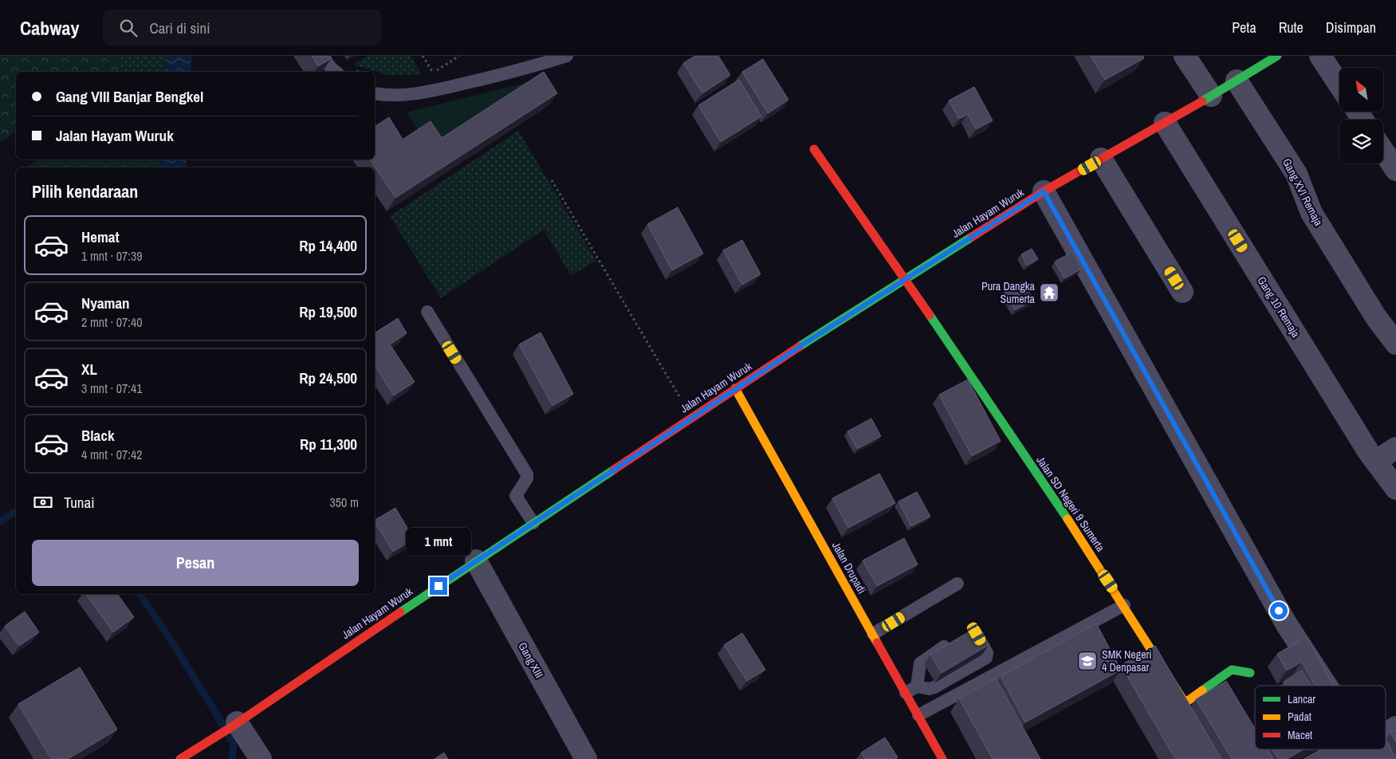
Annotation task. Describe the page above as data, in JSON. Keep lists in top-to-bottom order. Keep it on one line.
{"streets":{"main road":["Jalan Hayam Wuruk","Jalan SD Negeri 9 Sumerta","Jalan Drupadi"],"street":["Gang XVI Remaja","Gang 10 Remaja","Gang XIII"]},"crossings":[["Gang XVI Remaja","Jalan Hayam Wuruk"],["Jalan Hayam Wuruk","Gang 10 Remaja"],["Jalan Hayam Wuruk","Jalan SD Negeri 9 Sumerta"],["Jalan Hayam Wuruk","Jalan Drupadi"],["Jalan Hayam Wuruk","Gang XIII"]],"places":{"temple":["Pura Dangka Sumerta"],"school or university":["SMK Negeri 4 Denpasar"]},"legend":["Lancar","Padat","Macet"],"north":"top left","page":{"header":"Cabway","search":"Cari di sini","nav":["Peta","Rute","Disimpan"],"banner":["Gang VIII Banjar Bengkel","Jalan Hayam Wuruk"],"heading":"Pilih kendaraan","list":[{"name":"Hemat","note":"1 mnt · 07:39","value":"Rp 14,400"},{"name":"Nyaman","note":"2 mnt · 07:40","value":"Rp 19,500"},{"name":"XL","note":"3 mnt · 07:41","value":"Rp 24,500"},{"name":"Black","note":"4 mnt · 07:42","value":"Rp 11,300"}],"pay":["Tunai","350 m"],"bubble":"1 mnt","buttons":"Pesan"}}
